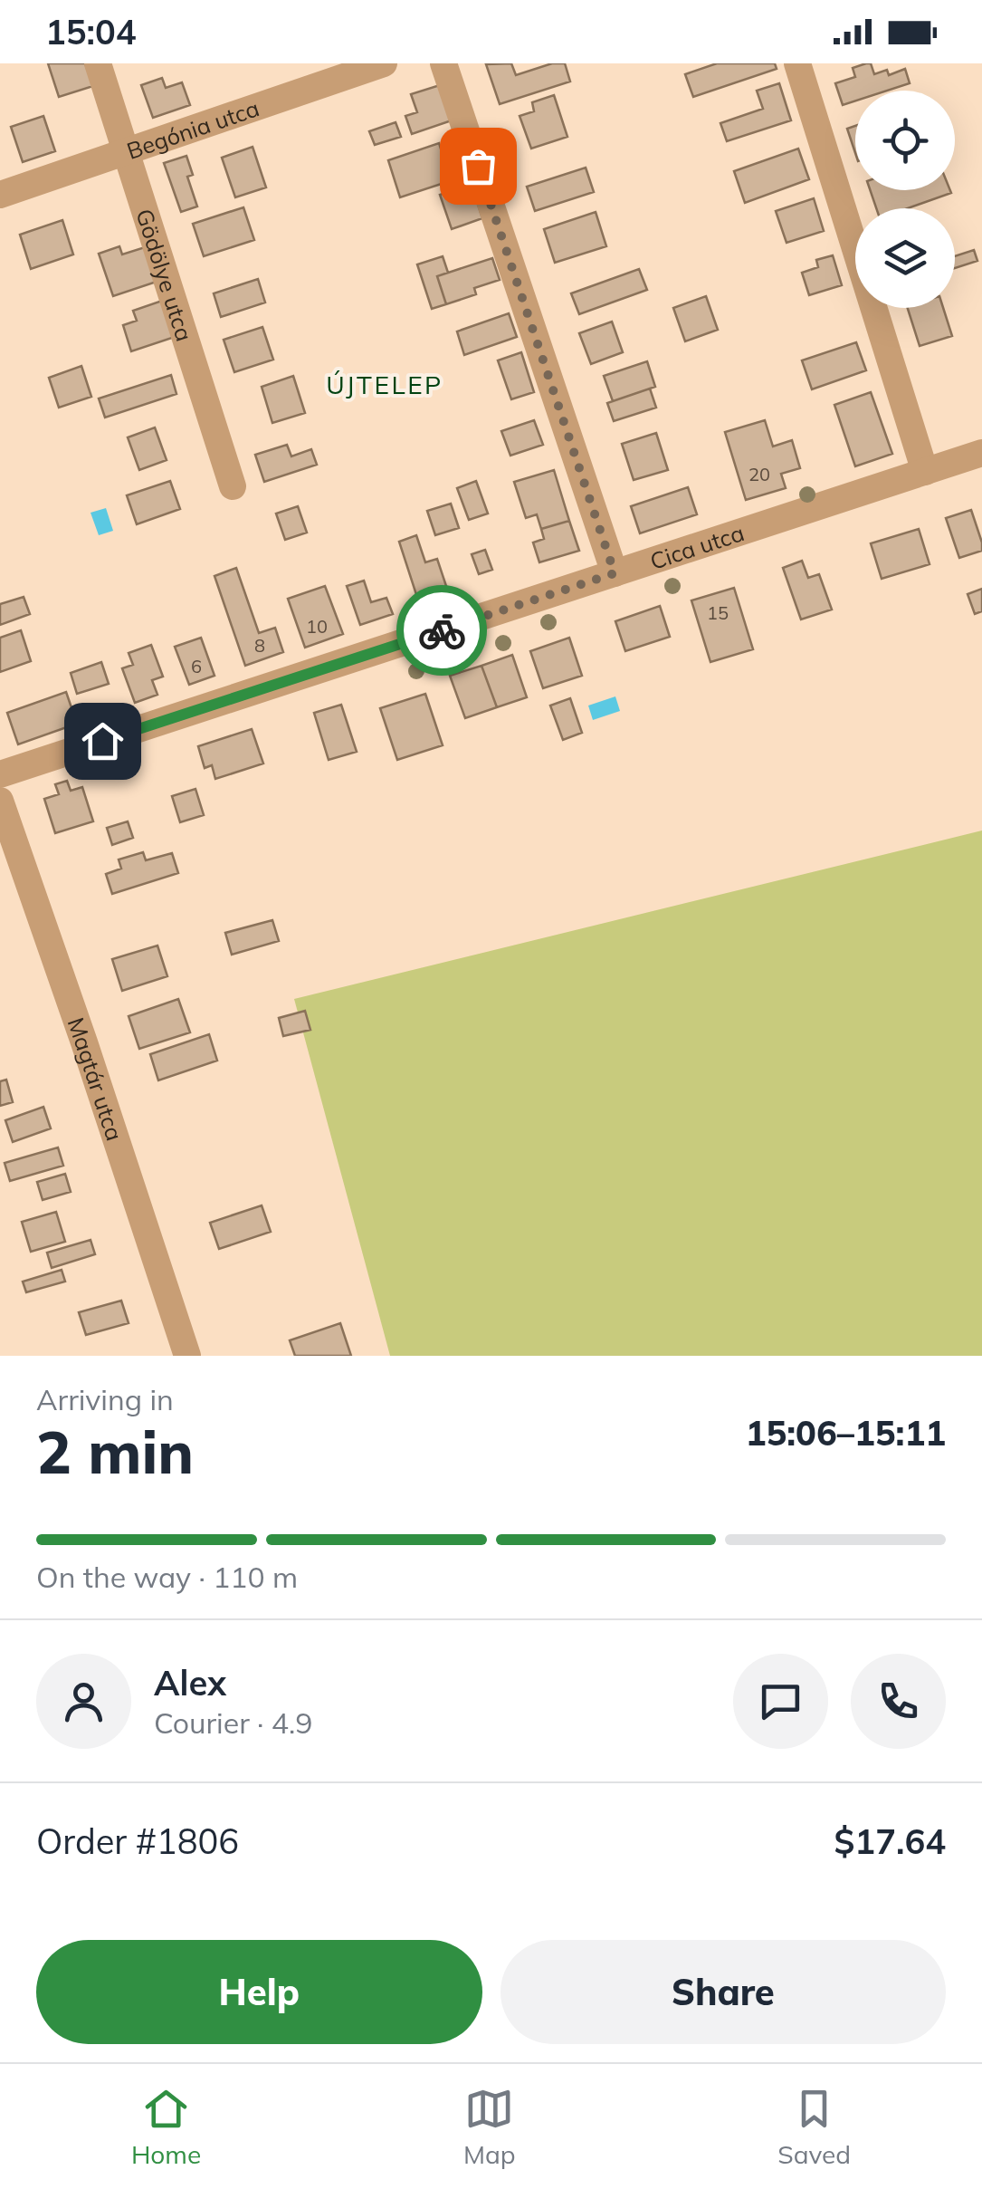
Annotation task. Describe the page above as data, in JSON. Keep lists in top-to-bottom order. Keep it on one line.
{"streets":{"street":["Begónia utca","Gödölye utca","Cica utca","Magtár utca"]},"crossings":[["Begónia utca","Gödölye utca"]],"districts":["ÚJTELEP"],"house_numbers":["20","15","10","8","6"],"page":{"status":"15:04","heading":["2 min","Arriving in","15:06–15:11"],"panel":["Alex","Courier · 4.9","Order #1806","$17.64"],"bar":"On the way · 110 m","buttons":["Help","Share"],"tabs":["Home","Map","Saved"]}}
